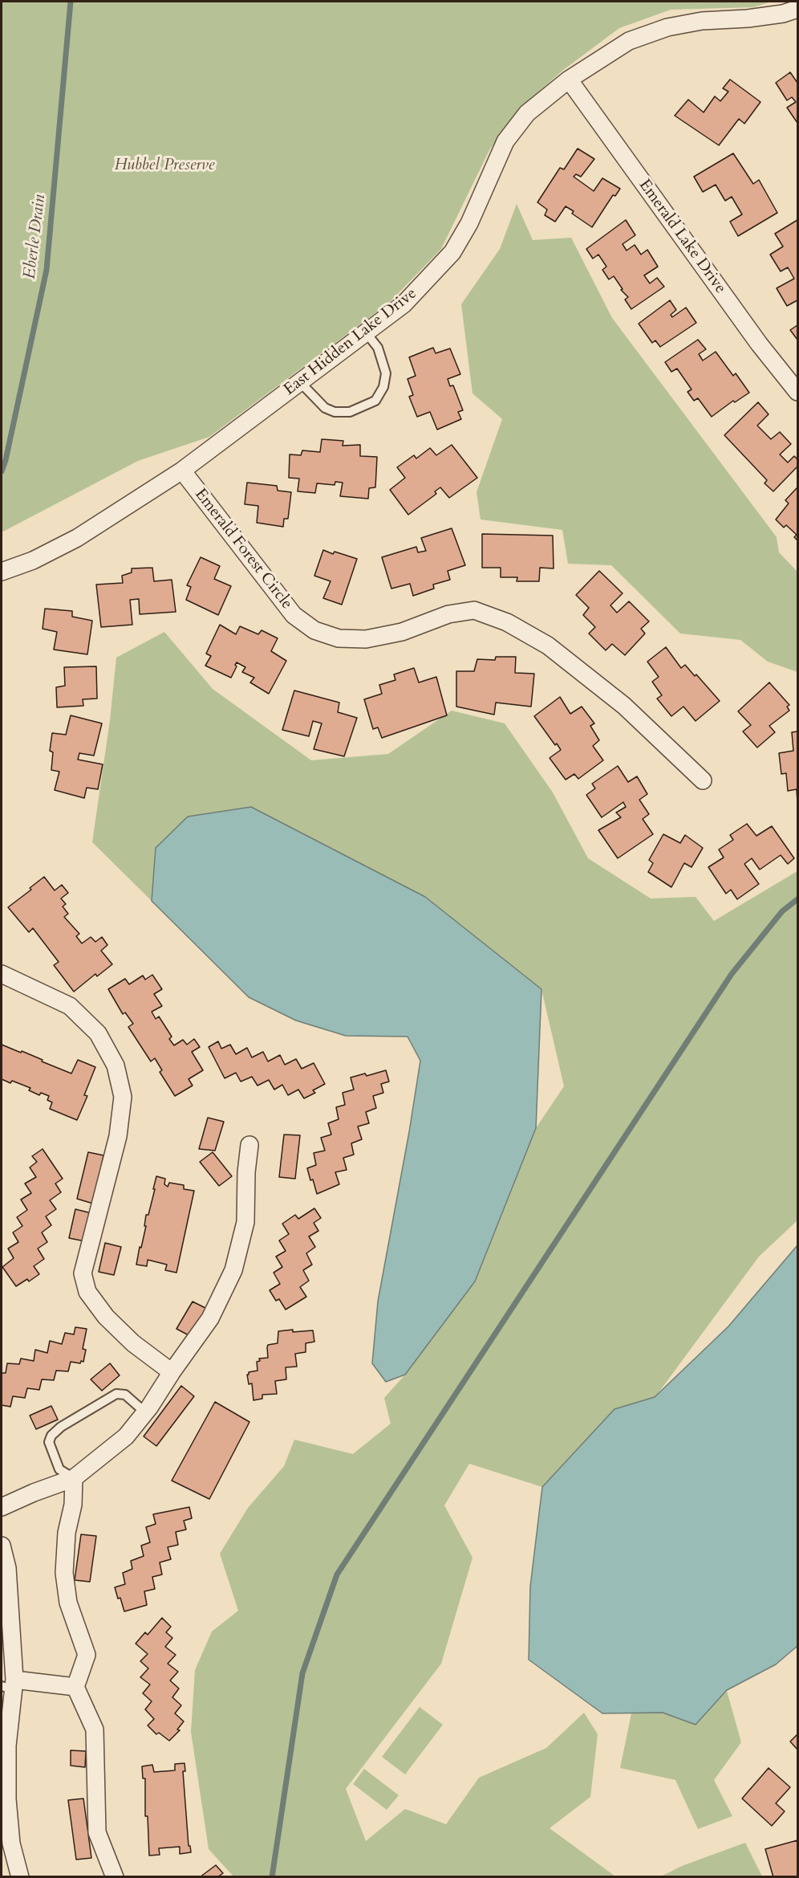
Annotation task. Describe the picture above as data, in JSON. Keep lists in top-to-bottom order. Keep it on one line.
{"streets":{"street":["Emerald Lake Drive","East Hidden Lake Drive","Emerald Forest Circle"]},"crossings":[["Emerald Lake Drive","East Hidden Lake Drive"],["East Hidden Lake Drive","Emerald Forest Circle"]],"water":["Eberle Drain"],"parks":["Hubbel Preserve"]}
